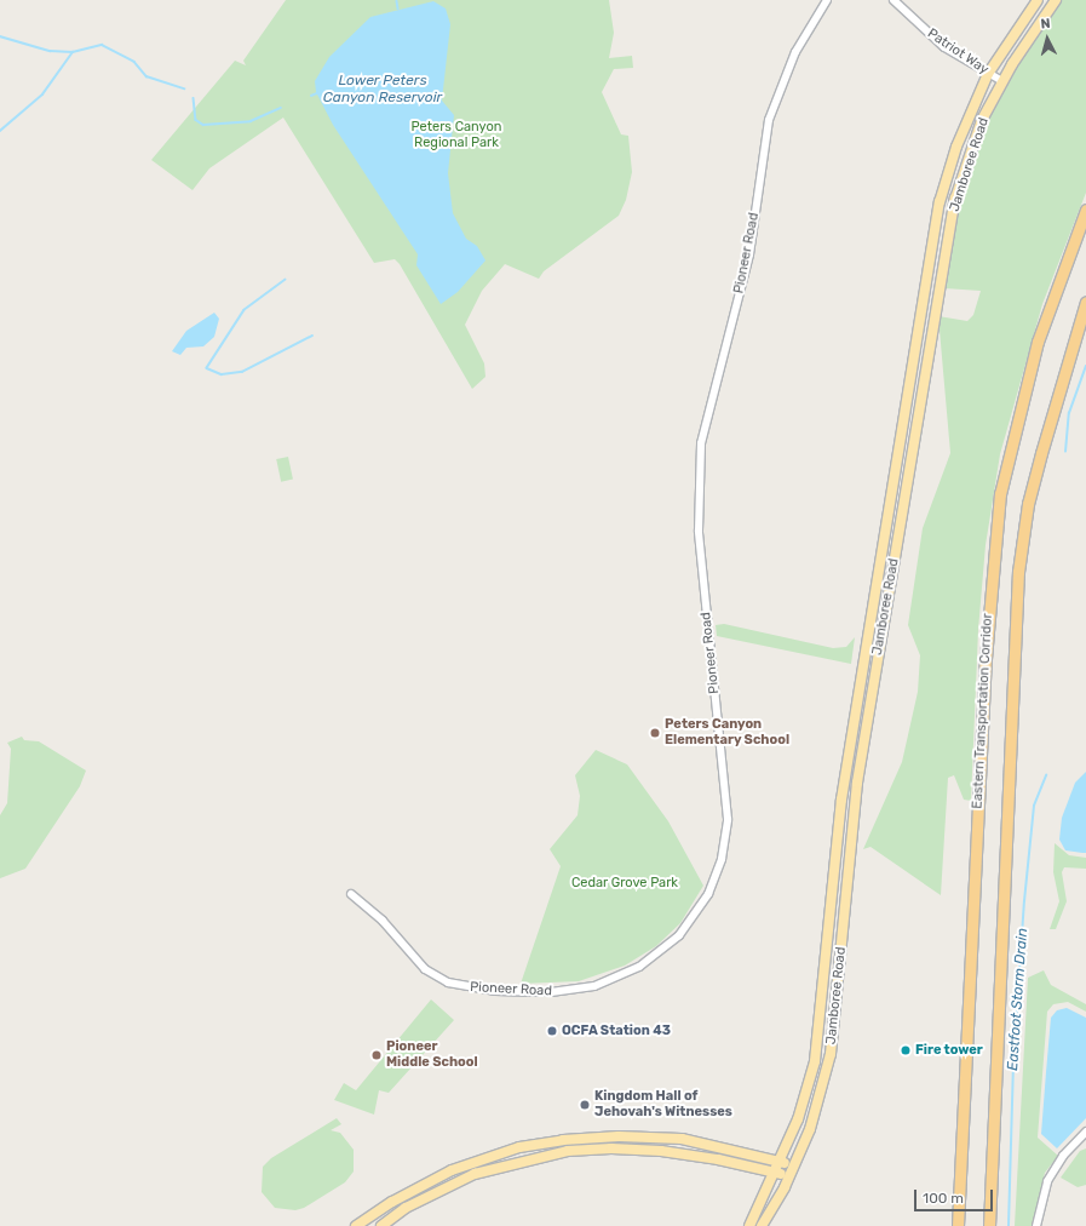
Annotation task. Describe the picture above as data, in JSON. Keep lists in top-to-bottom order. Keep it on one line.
{"streets":{"highway":["Eastern Transportation Corridor"],"main road":["Jamboree Road"],"street":["Patriot Way","Pioneer Road"]},"crossings":[["Patriot Way","Jamboree Road"]],"water":["Lower Peters Canyon Reservoir","Eastfoot Storm Drain"],"parks":["Peters Canyon Regional Park","Cedar Grove Park"],"places":["Peters Canyon Elementary School","OCFA Station 43","Fire tower","Pioneer Middle School","Kingdom Hall of Jehovah's Witnesses"],"scale_bar":"100 m","north":"top"}
